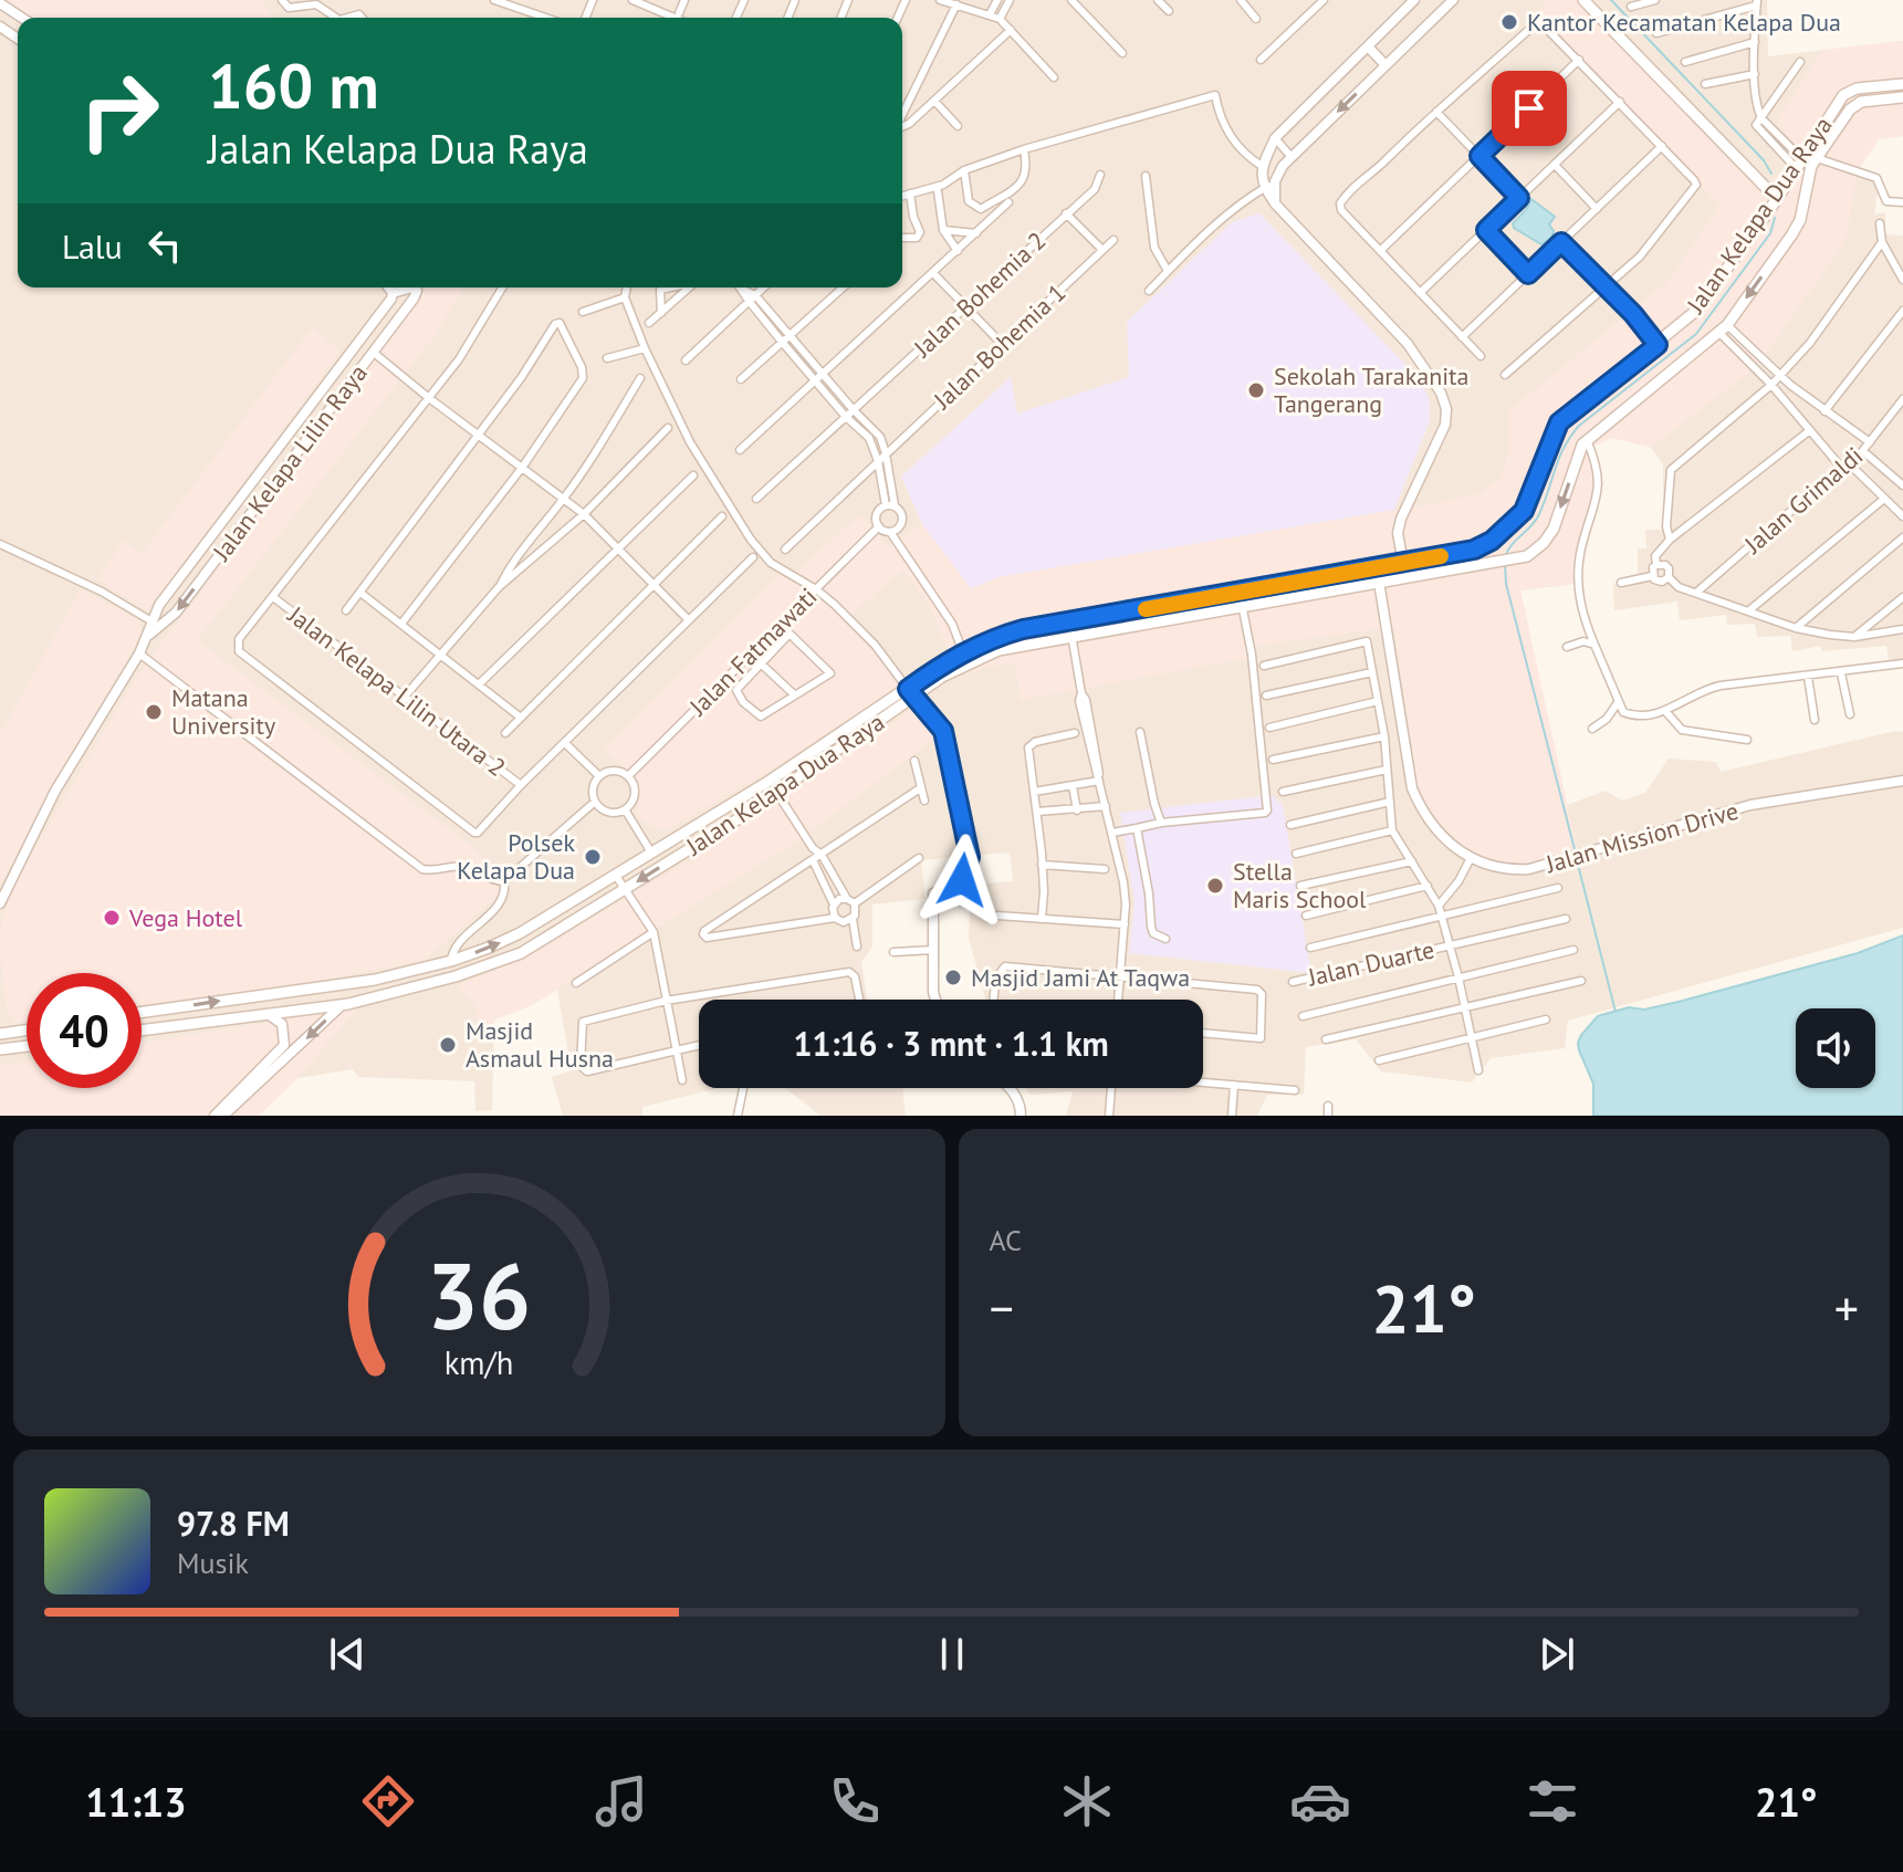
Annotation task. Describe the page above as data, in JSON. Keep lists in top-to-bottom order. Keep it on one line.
{"streets":{"main road":["Jalan Kelapa Dua Raya"],"street":["Jalan Bohemia 2","Jalan Bohemia 1","Jalan Kelapa Lilin Raya","Jalan Grimaldi","Jalan Fatmawati","Jalan Kelapa Lilin Utara 2","Jalan Mission Drive","Jalan Duarte"]},"crossings":[["Jalan Kelapa Dua Raya","Jalan Mission Drive"]],"places":["Kantor Kecamatan Kelapa Dua","Sekolah Tarakanita Tangerang","Matana University","Polsek Kelapa Dua","Stella Maris School","Vega Hotel","Masjid Jami At Taqwa","Masjid Asmaul Husna"],"page":{"turn":["160 m","Jalan Kelapa Dua Raya"],"then":"Lalu","limit":"40","trip":"11:16 · 3 mnt · 1.1 km","tile":"AC","heat":["−","21°","+"],"song":["97.8 FM","Musik"],"tabs":["11:13","21°"],"gauge":["36","km/h"]}}
